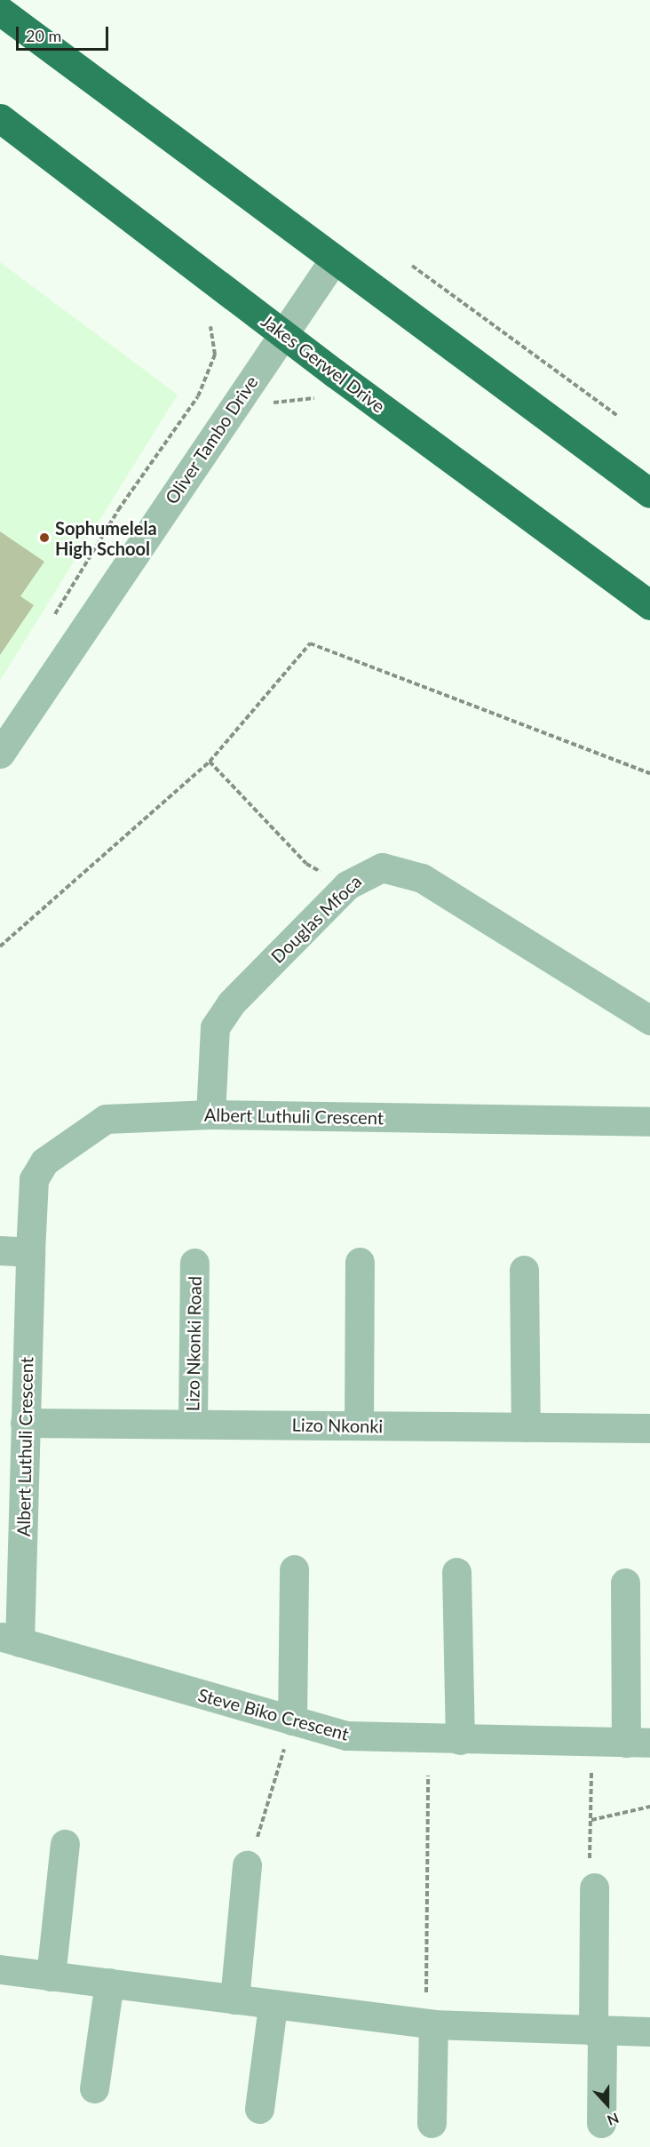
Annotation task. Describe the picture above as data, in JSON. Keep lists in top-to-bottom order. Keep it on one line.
{"streets":{"highway":["Jakes Gerwel Drive"],"street":["Oliver Tambo Drive","Douglas Mfoca","Albert Luthuli Crescent","Lizo Nkonki Road","Lizo Nkonki","Steve Biko Crescent"]},"crossings":[["Jakes Gerwel Drive","Oliver Tambo Drive"],["Douglas Mfoca","Albert Luthuli Crescent"],["Albert Luthuli Crescent","Lizo Nkonki"],["Albert Luthuli Crescent","Steve Biko Crescent"],["Lizo Nkonki Road","Lizo Nkonki"]],"places":["Sophumelela High School"],"scale_bar":"20 m","north":"bottom"}
